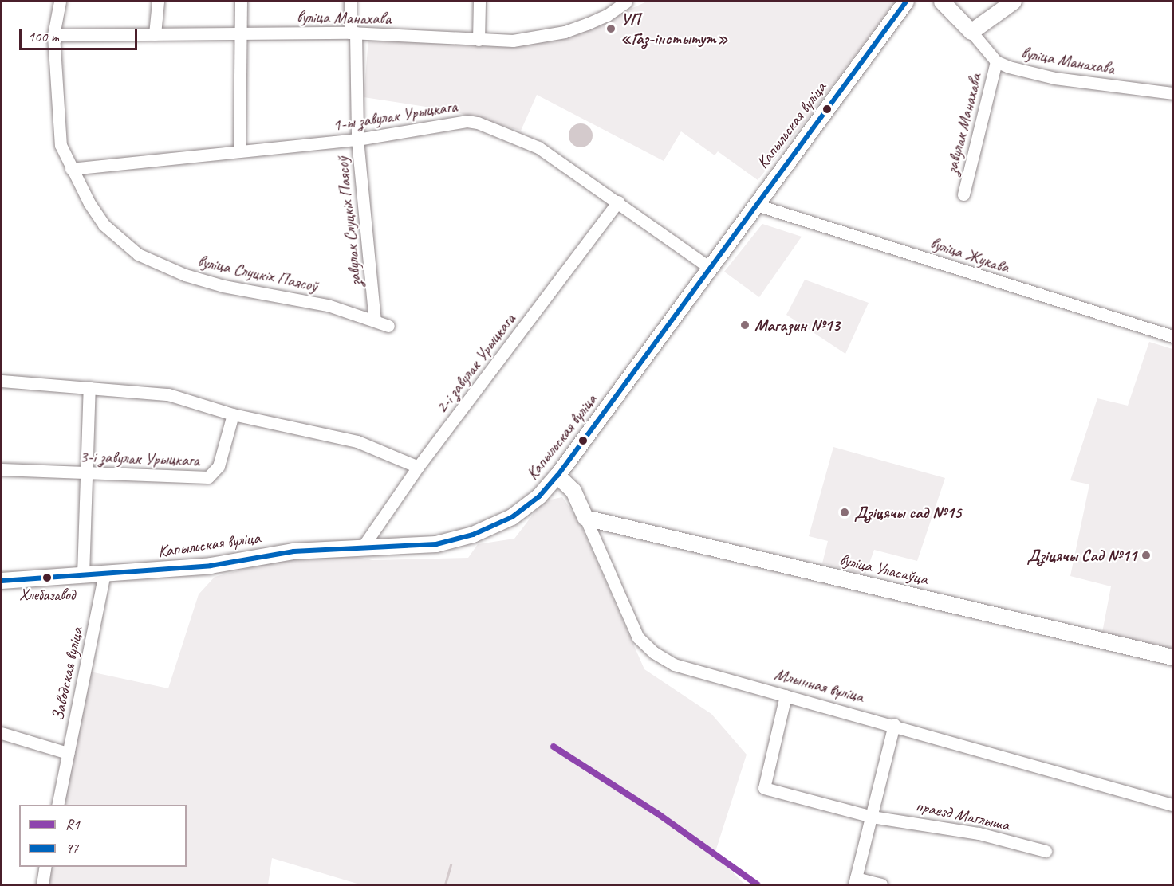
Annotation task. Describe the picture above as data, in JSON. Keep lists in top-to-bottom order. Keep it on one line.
{"streets":{"main road":["Капыльская вуліца","вуліца Уласаўца","Млынная вуліца"],"street":["вуліца Манахава","1-ы завулак Урыцкага","завулак Манахава","завулак Слуцкіх Паясоў","вуліца Жукава","вуліца Слуцкіх Паясоў","2-і завулак Урыцкага","3-і завулак Урыцкага","Заводская вуліца","праезд Маглыша"]},"crossings":[["вуліца Манахава","завулак Манахава"],["вуліца Манахава","завулак Слуцкіх Паясоў"],["вуліца Манахава","вуліца Слуцкіх Паясоў"],["1-ы завулак Урыцкага","Капыльская вуліца"],["1-ы завулак Урыцкага","завулак Слуцкіх Паясоў"],["1-ы завулак Урыцкага","вуліца Слуцкіх Паясоў"],["1-ы завулак Урыцкага","2-і завулак Урыцкага"],["Капыльская вуліца","вуліца Жукава"],["Капыльская вуліца","2-і завулак Урыцкага"],["Капыльская вуліца","Заводская вуліца"],["Капыльская вуліца","Млынная вуліца"],["завулак Слуцкіх Паясоў","вуліца Слуцкіх Паясоў"],["вуліца Уласаўца","Млынная вуліца"],["Млынная вуліца","праезд Маглыша"]],"places":["УП «Газ-інстытут»","Магазин №13","Дзіцячы сад №15","Дзіцячы Сад №11","Хлебазавод"],"lines":["transit line 97","transit line R1"],"legend":["R1","97"],"scale_bar":"100 m"}
